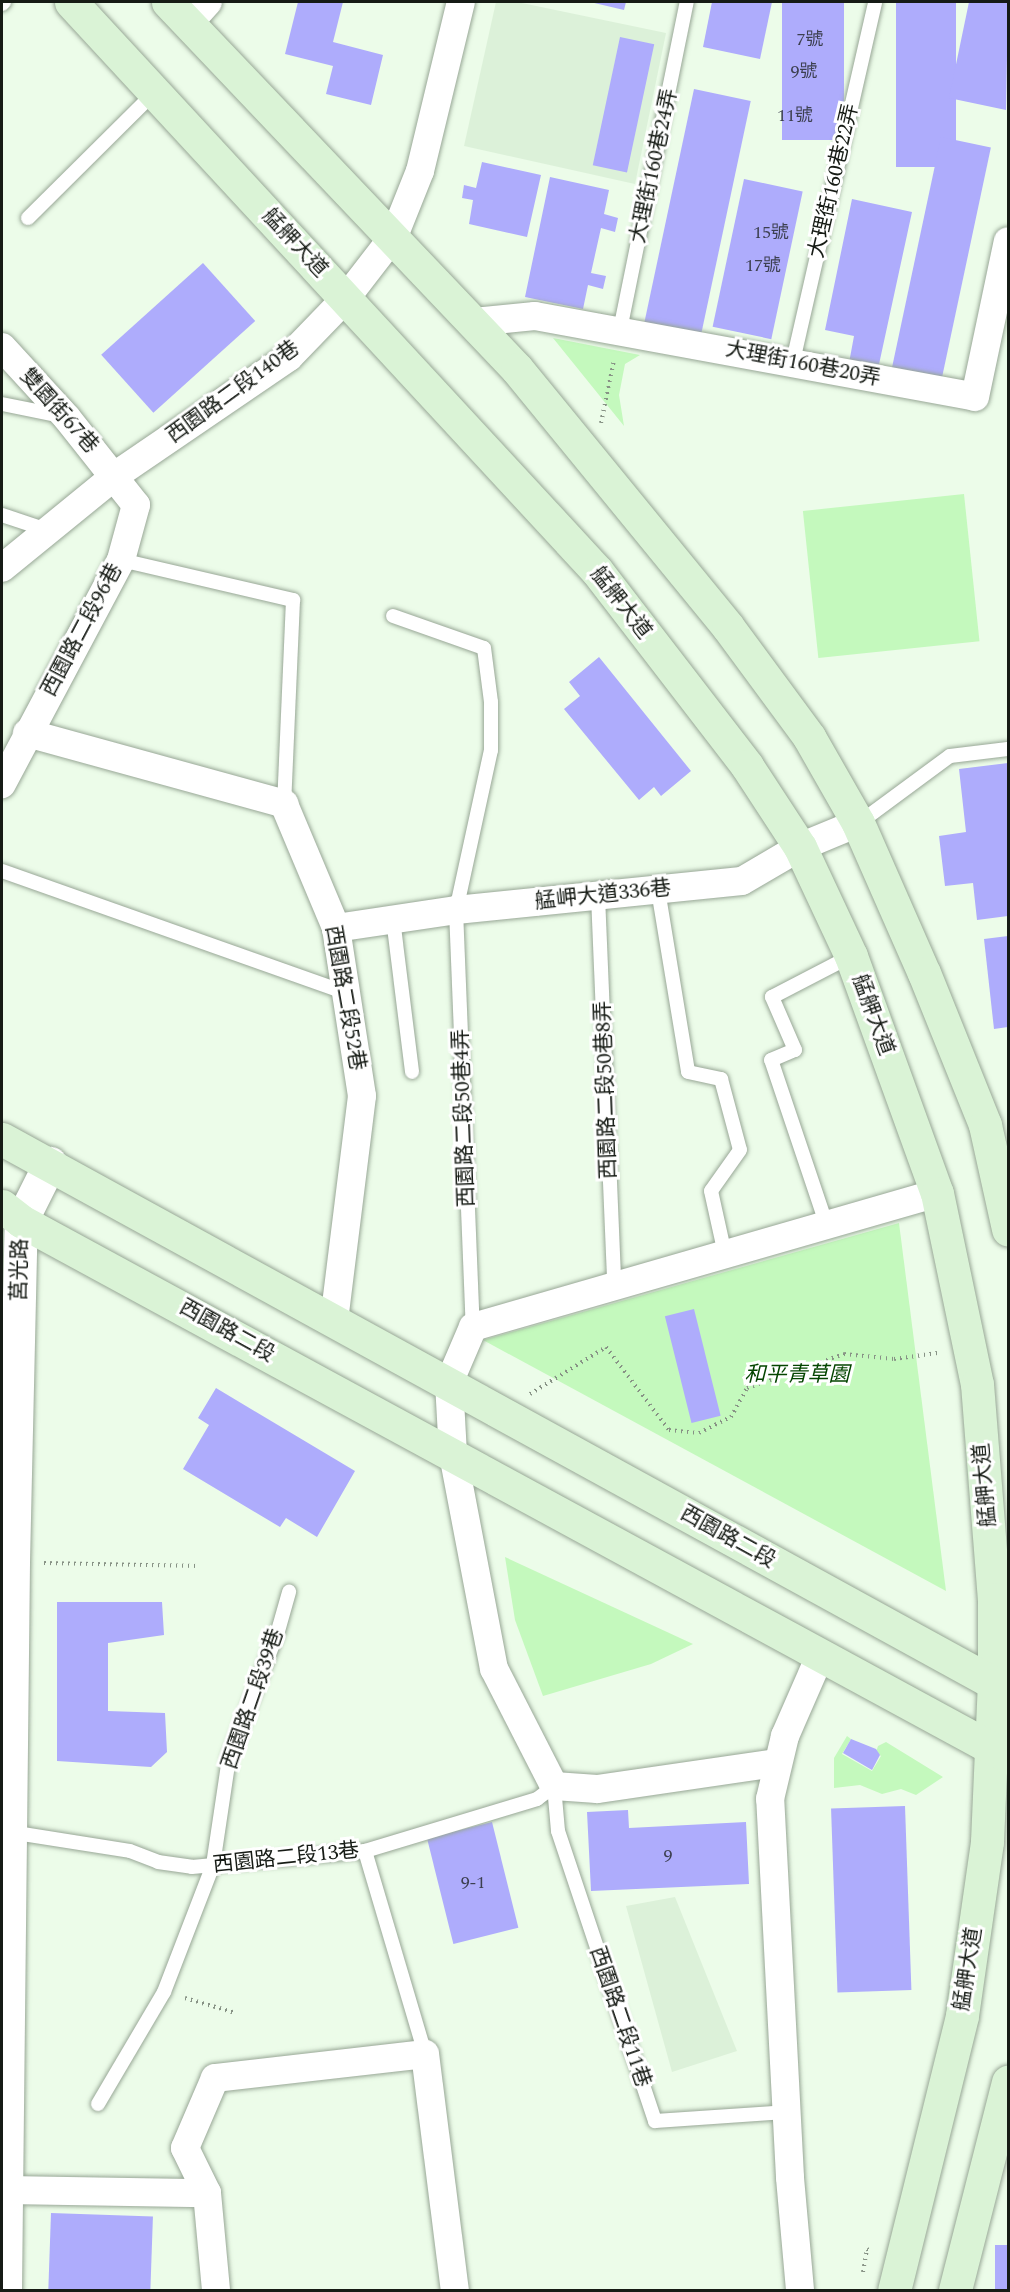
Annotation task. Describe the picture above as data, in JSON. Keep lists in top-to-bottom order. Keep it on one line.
{"streets":{"main road":["艋舺大道","西園路二段"],"street":["大理街160巷20弄","西園路二段140巷","雙園街67巷","西園路二段96巷","艋岬大道336巷","西園路二段52巷","莒光路"],"lane":["大理街160巷24弄","大理街160巷22弄","西園路二段50巷8弄","西園路二段50巷4弄","西園路二段39巷","西園路二段13巷","西園路二段11巷"]},"crossings":[["大理街160巷24弄","大理街160巷20弄"],["大理街160巷22弄","大理街160巷20弄"],["艋舺大道","西園路二段140巷"],["艋舺大道","艋岬大道336巷"],["艋舺大道","西園路二段"],["西園路二段140巷","雙園街67巷"],["西園路二段140巷","西園路二段96巷"],["雙園街67巷","西園路二段96巷"],["艋岬大道336巷","西園路二段52巷"],["艋岬大道336巷","西園路二段50巷8弄"],["艋岬大道336巷","西園路二段50巷4弄"],["西園路二段52巷","西園路二段"],["莒光路","西園路二段"],["莒光路","西園路二段13巷"],["西園路二段39巷","西園路二段13巷"],["西園路二段13巷","西園路二段11巷"]],"parks":["和平青草園"],"house_numbers":["7號","9號","11號","15號","17號","9","9-1"]}
